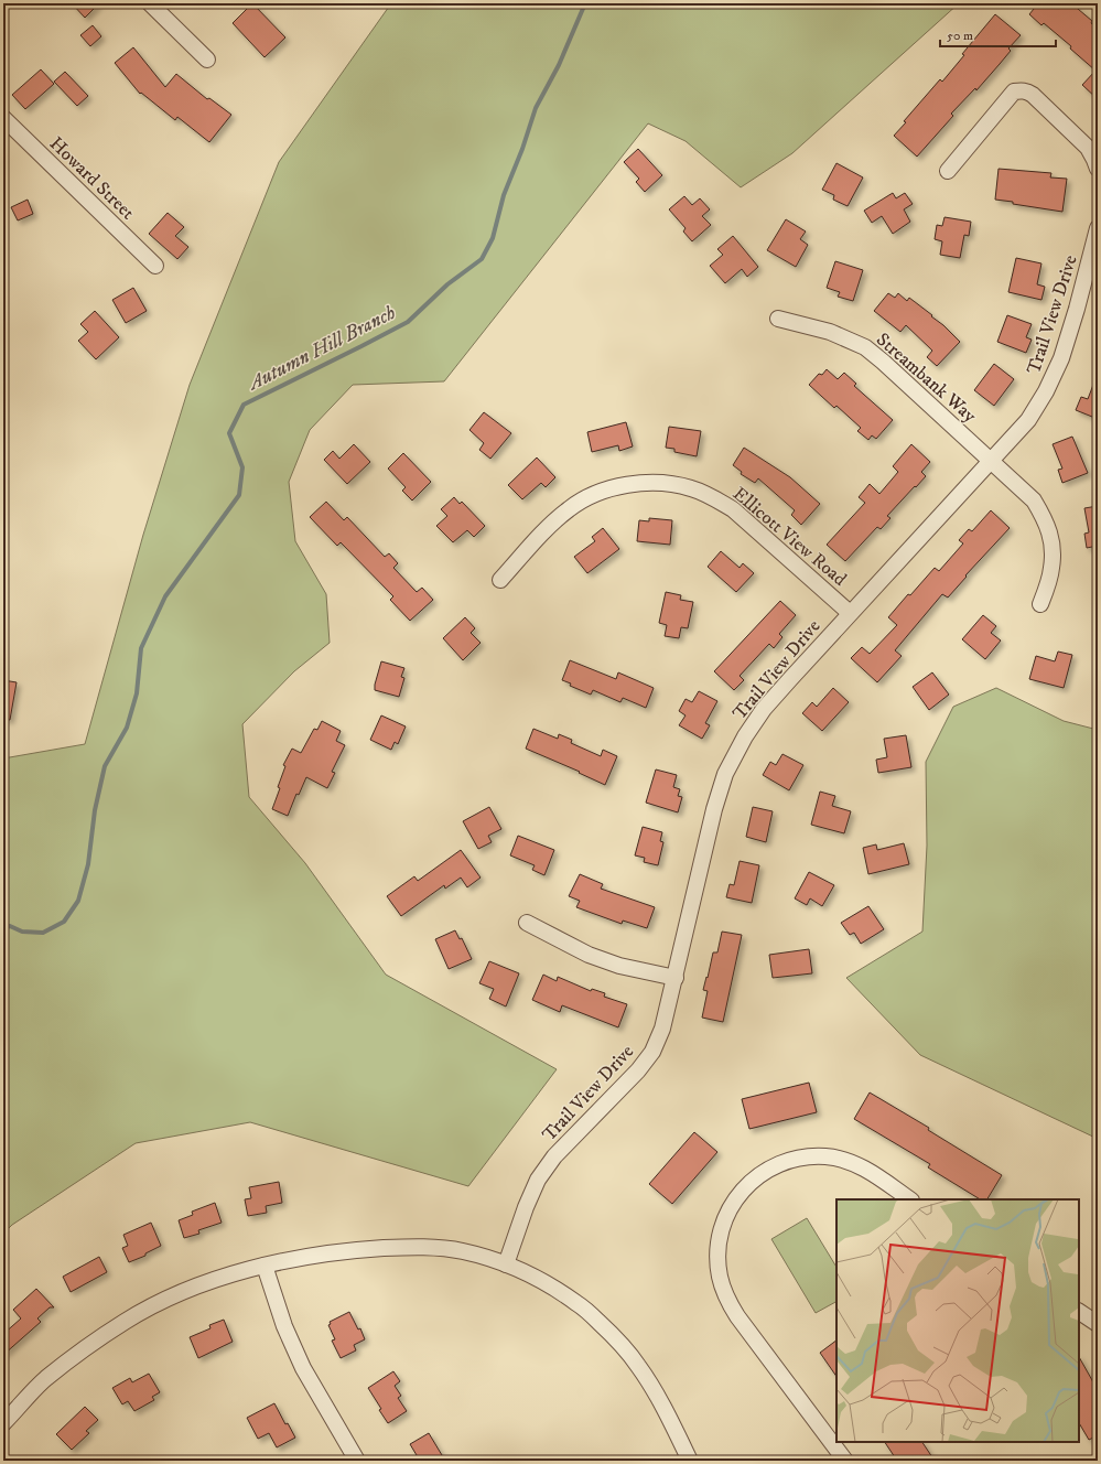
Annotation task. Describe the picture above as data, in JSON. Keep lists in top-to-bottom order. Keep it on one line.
{"streets":{"street":["Howard Street","Trail View Drive","Streambank Way","Ellicott View Road"]},"crossings":[["Trail View Drive","Streambank Way"],["Trail View Drive","Ellicott View Road"]],"water":["Autumn Hill Branch"],"scale_bar":"50 m"}
